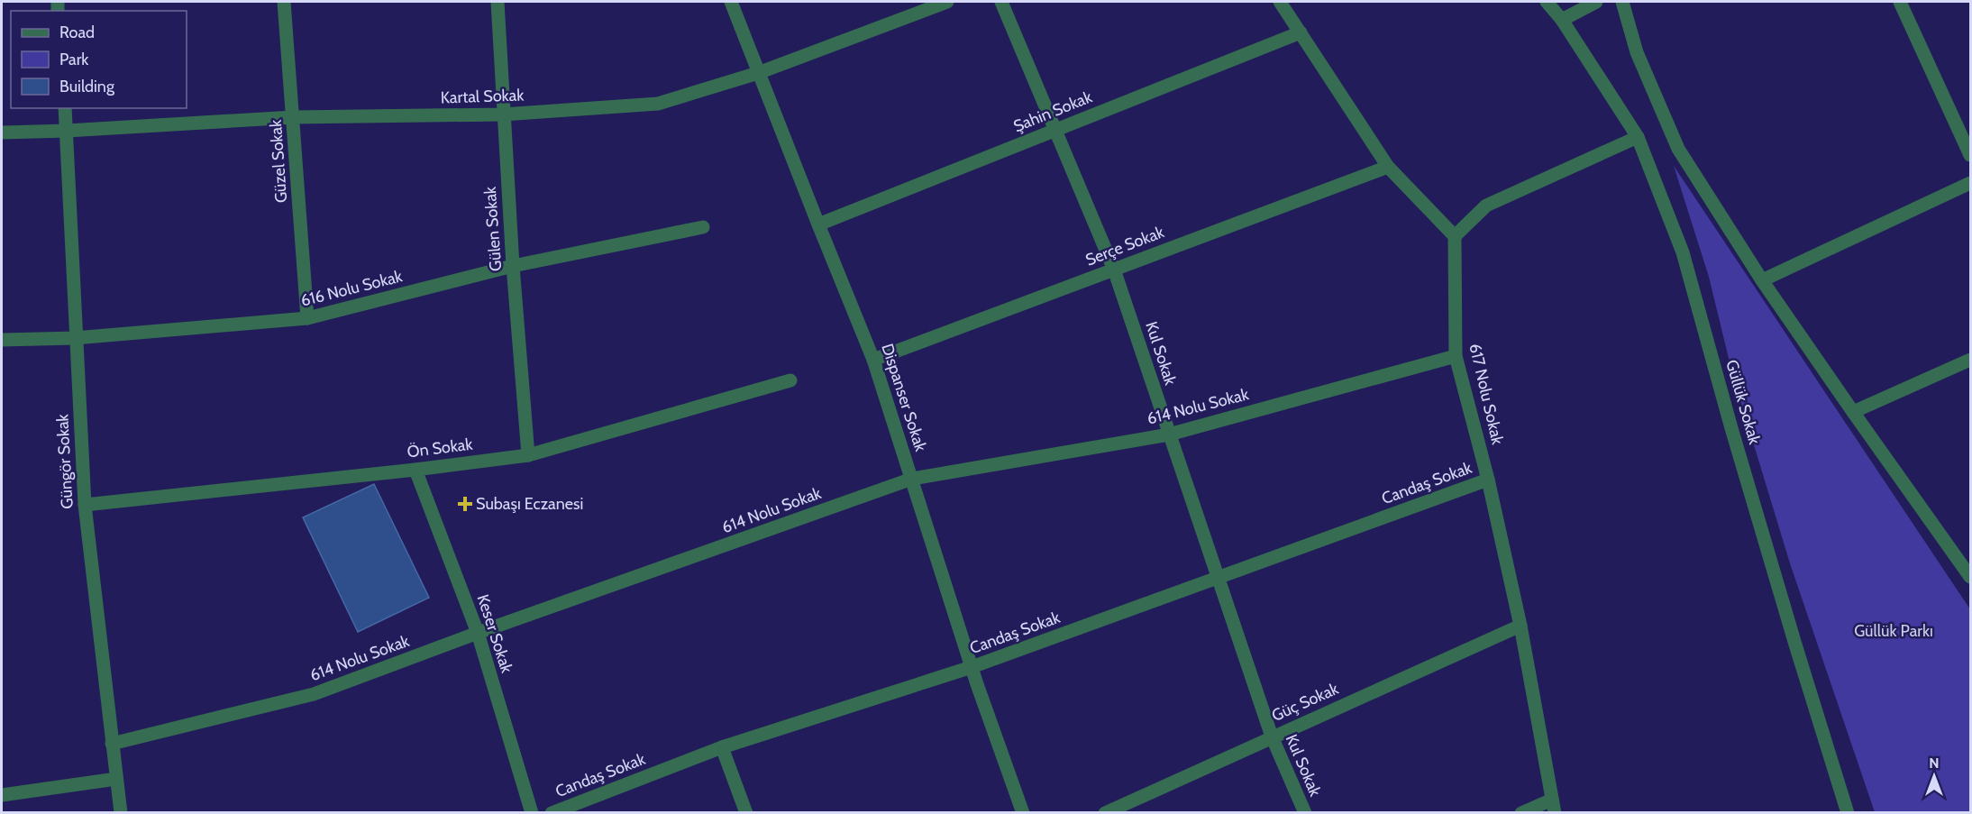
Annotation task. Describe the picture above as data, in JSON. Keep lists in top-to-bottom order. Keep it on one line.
{"streets":{"street":["Kartal Sokak","Şahin Sokak","Güzel Sokak","Gülen Sokak","Serçe Sokak","616 Nolu Sokak","Kul Sokak","617 Nolu Sokak","Dispanser Sokak","Güllük Sokak","614 Nolu Sokak","Ön Sokak","Güngör Sokak","Candaş Sokak","Keser Sokak","Güç Sokak"]},"crossings":[["Kartal Sokak","Güzel Sokak"],["Kartal Sokak","Gülen Sokak"],["Kartal Sokak","Dispanser Sokak"],["Kartal Sokak","Güngör Sokak"],["Şahin Sokak","Kul Sokak"],["Şahin Sokak","Dispanser Sokak"],["Güzel Sokak","616 Nolu Sokak"],["Gülen Sokak","616 Nolu Sokak"],["Gülen Sokak","Ön Sokak"],["Serçe Sokak","Kul Sokak"],["Serçe Sokak","Dispanser Sokak"],["616 Nolu Sokak","Güngör Sokak"],["Kul Sokak","614 Nolu Sokak"],["Kul Sokak","Candaş Sokak"],["Kul Sokak","Güç Sokak"],["617 Nolu Sokak","614 Nolu Sokak"],["617 Nolu Sokak","Candaş Sokak"],["617 Nolu Sokak","Güç Sokak"],["Dispanser Sokak","614 Nolu Sokak"],["Dispanser Sokak","Candaş Sokak"],["614 Nolu Sokak","Güngör Sokak"],["614 Nolu Sokak","Keser Sokak"],["Ön Sokak","Güngör Sokak"],["Ön Sokak","Keser Sokak"]],"parks":["Güllük Parkı"],"places":{"health":["Subaşı Eczanesi"]},"legend":["Road","Park","Building"],"north":"top"}
